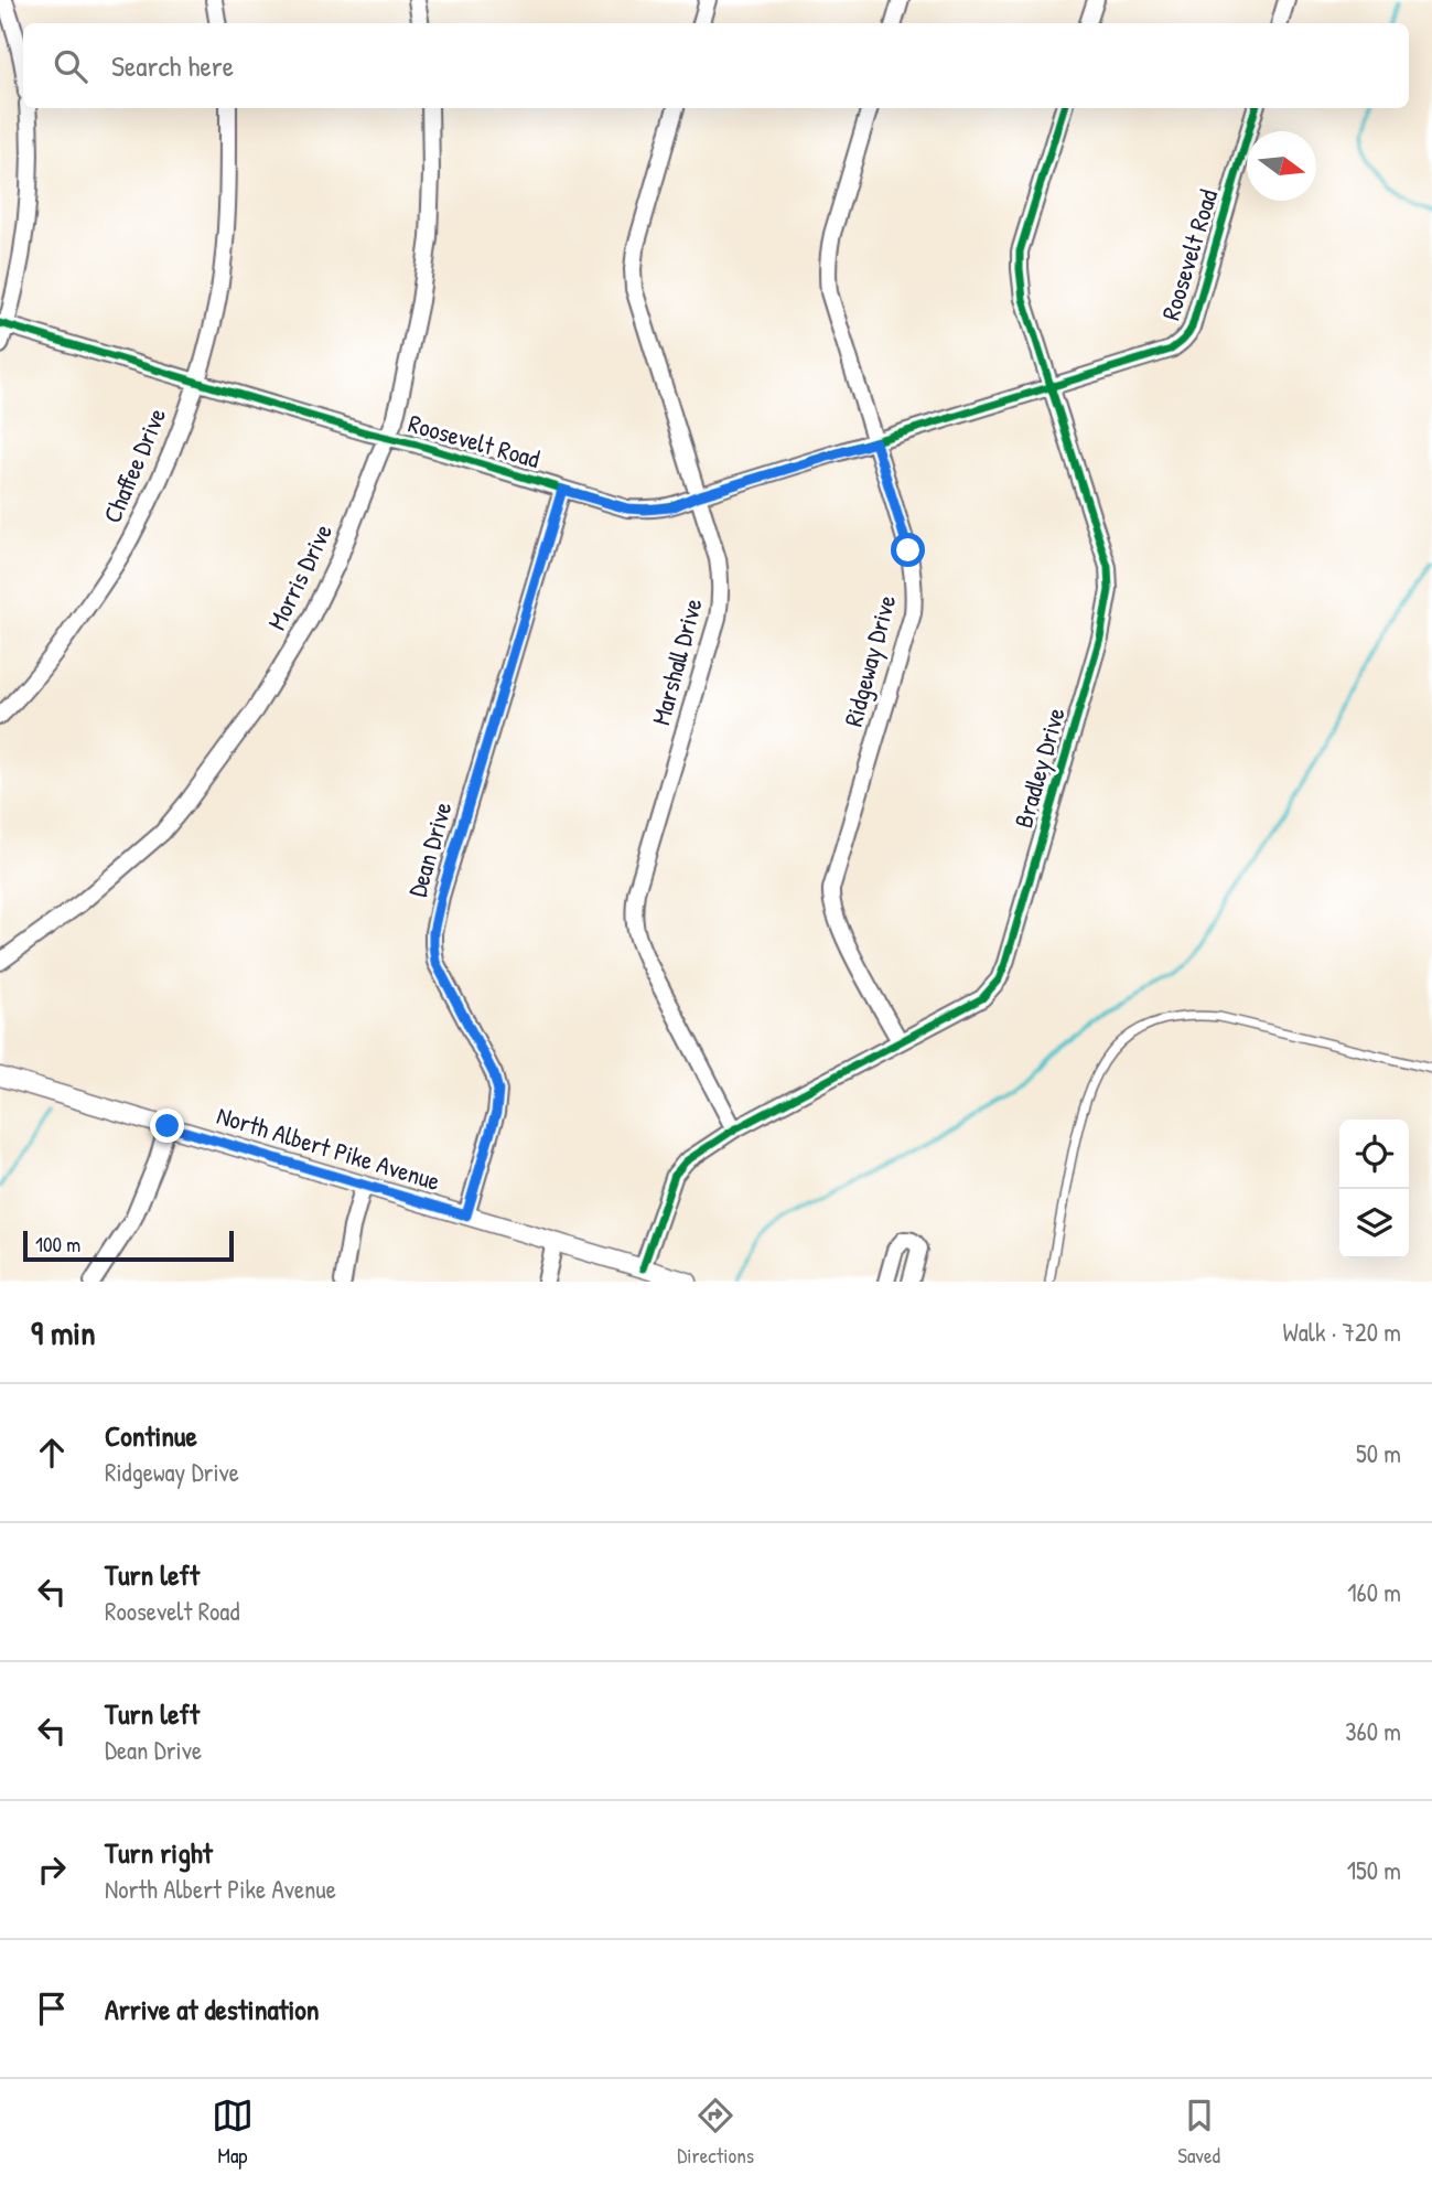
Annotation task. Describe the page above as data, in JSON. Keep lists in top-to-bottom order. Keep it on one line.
{"streets":{"street":["Roosevelt Road","Chaffee Drive","Morris Drive","Ridgeway Drive","Marshall Drive","Bradley Drive","Dean Drive","North Albert Pike Avenue"]},"crossings":[["Roosevelt Road","Chaffee Drive"],["Roosevelt Road","Morris Drive"],["Roosevelt Road","Ridgeway Drive"],["Roosevelt Road","Marshall Drive"],["Roosevelt Road","Bradley Drive"],["Roosevelt Road","Dean Drive"],["Ridgeway Drive","Bradley Drive"],["Marshall Drive","Bradley Drive"],["Bradley Drive","North Albert Pike Avenue"],["Dean Drive","North Albert Pike Avenue"]],"scale_bar":"100 m","north":"right","page":{"search":"Search here","scale":"100 m","heading":["9 min","Walk · 720 m"],"list":[["Continue","Ridgeway Drive","50 m"],["Turn left","Roosevelt Road","160 m"],["Turn left","Dean Drive","360 m"],["Turn right","North Albert Pike Avenue","150 m"],"Arrive at destination"],"nav":["Map","Directions","Saved"]}}
